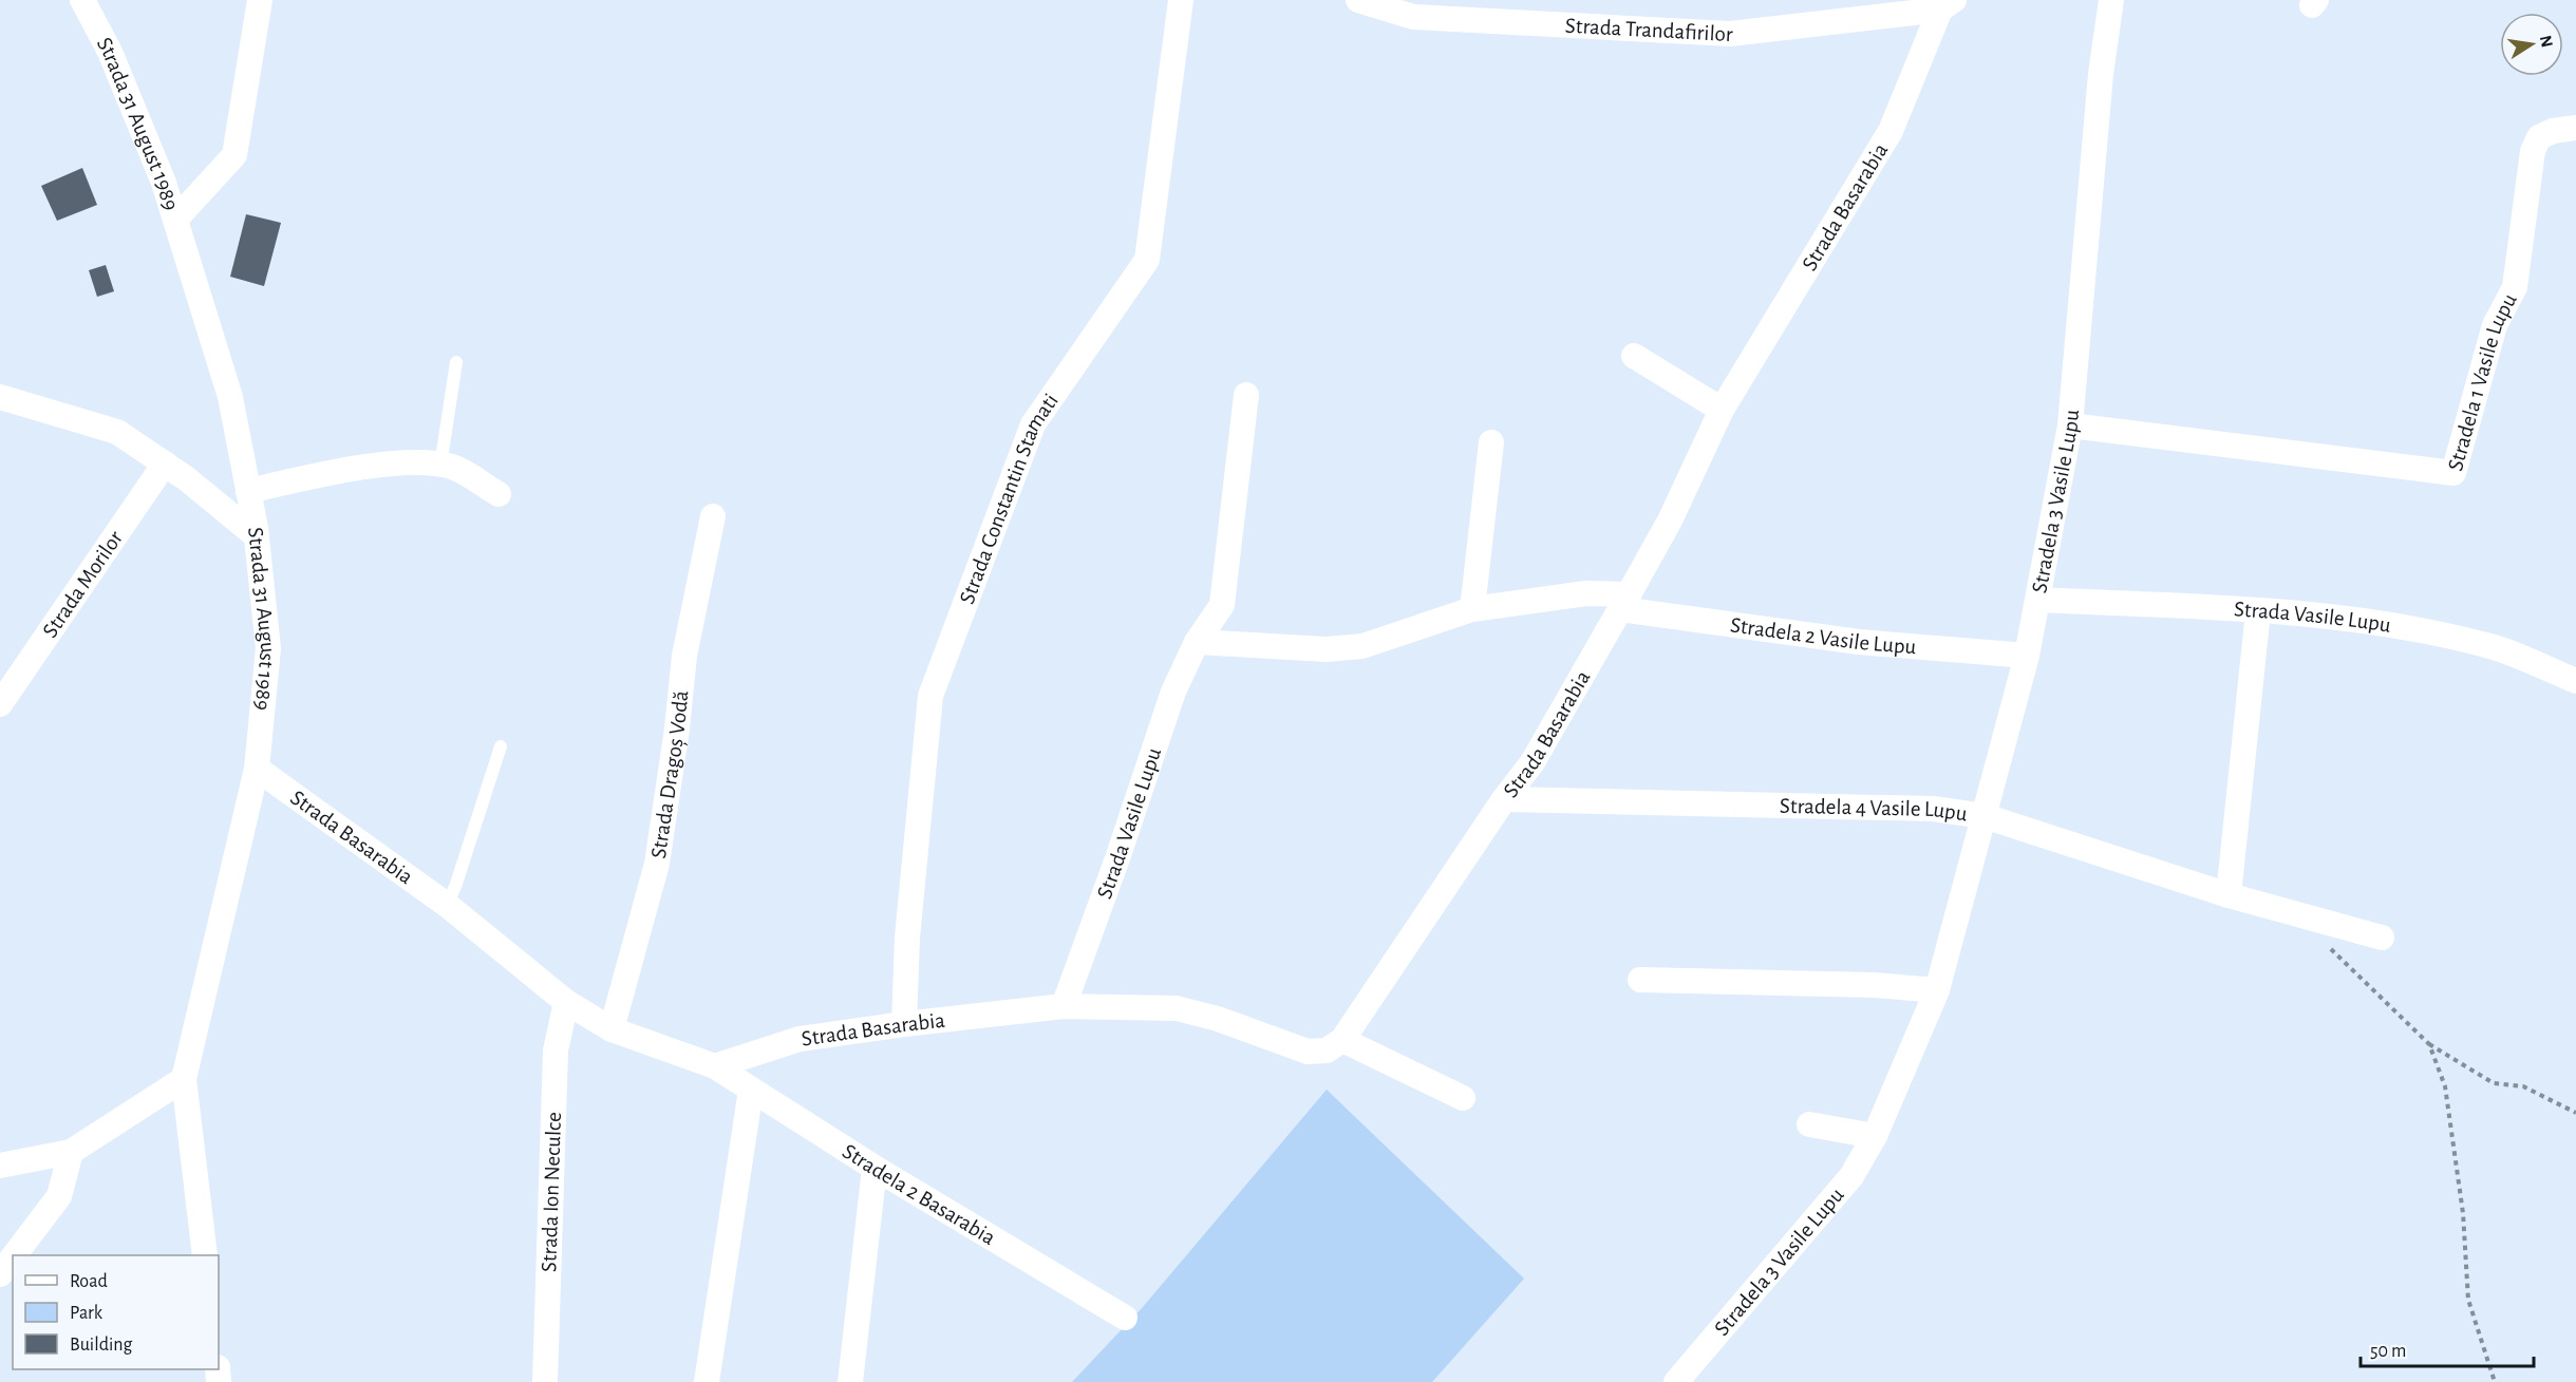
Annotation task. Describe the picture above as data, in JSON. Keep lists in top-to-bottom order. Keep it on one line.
{"streets":{"street":["Strada Trandafirilor","Strada 31 August 1989","Strada Basarabia","Stradela 1 Vasile Lupu","Strada Constantin Stamati","Stradela 3 Vasile Lupu","Strada Morilor","Strada Vasile Lupu","Stradela 2 Vasile Lupu","Strada Dragoș Vodă","Stradela 4 Vasile Lupu","Strada Ion Neculce","Stradela 2 Basarabia"]},"crossings":[["Strada Trandafirilor","Strada Basarabia"],["Strada 31 August 1989","Strada Basarabia"],["Strada Basarabia","Strada Constantin Stamati"],["Strada Basarabia","Strada Vasile Lupu"],["Strada Basarabia","Stradela 2 Vasile Lupu"],["Strada Basarabia","Strada Dragoș Vodă"],["Strada Basarabia","Stradela 4 Vasile Lupu"],["Strada Basarabia","Strada Ion Neculce"],["Strada Basarabia","Stradela 2 Basarabia"],["Stradela 1 Vasile Lupu","Stradela 3 Vasile Lupu"],["Stradela 3 Vasile Lupu","Strada Vasile Lupu"],["Stradela 3 Vasile Lupu","Stradela 2 Vasile Lupu"],["Stradela 3 Vasile Lupu","Stradela 4 Vasile Lupu"]],"legend":["Road","Park","Building"],"scale_bar":"50 m","north":"right"}
